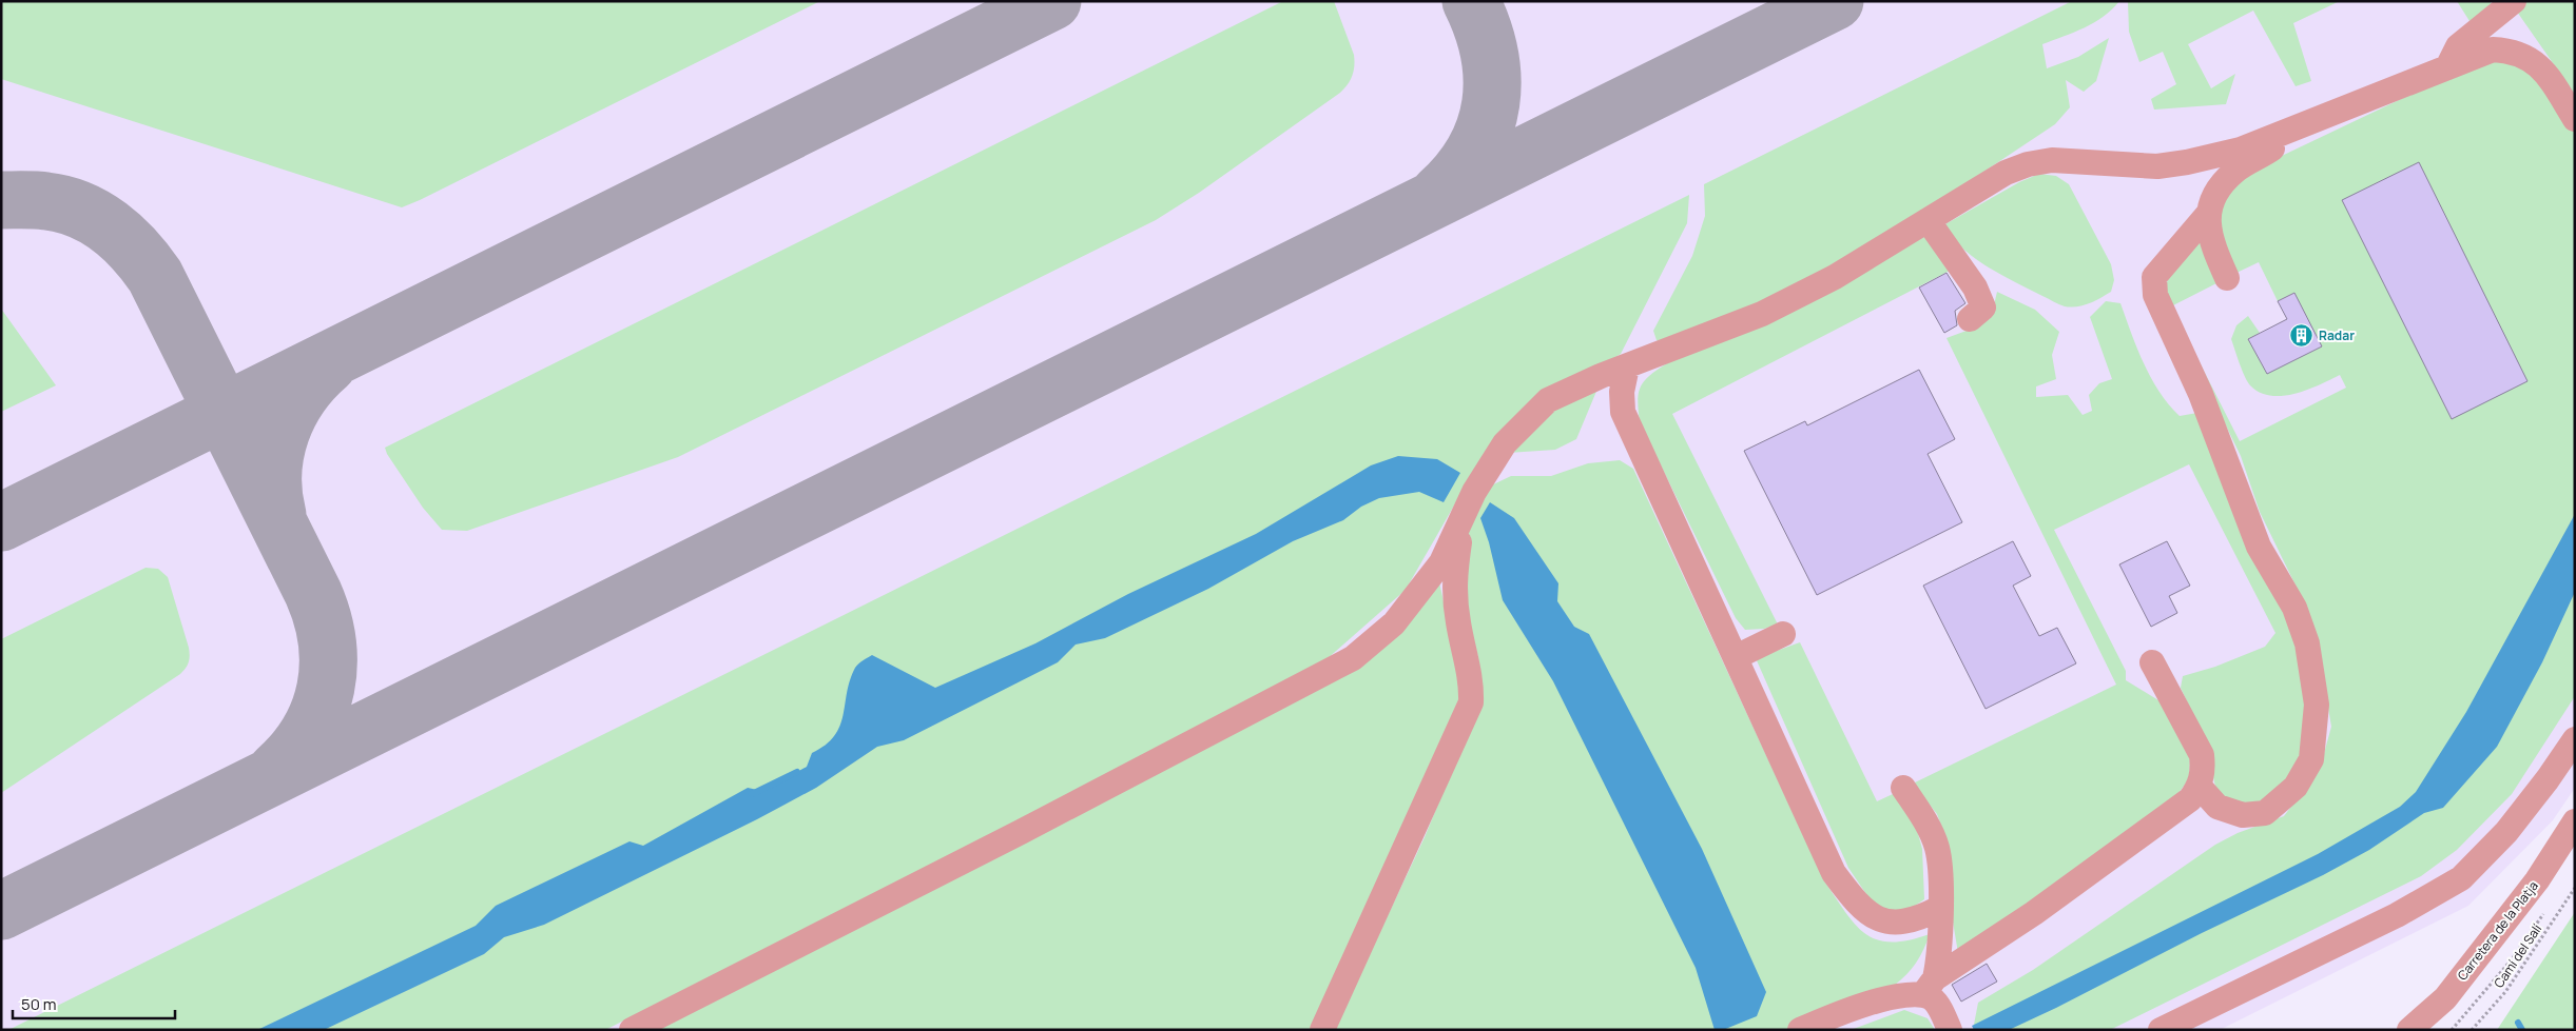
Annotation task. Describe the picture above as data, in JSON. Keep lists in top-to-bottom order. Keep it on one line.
{"streets":{"street":["Carretera de la Platja"],"path":["Camí del Salí"]},"places":{"building":["Radar"]},"scale_bar":"50 m"}
